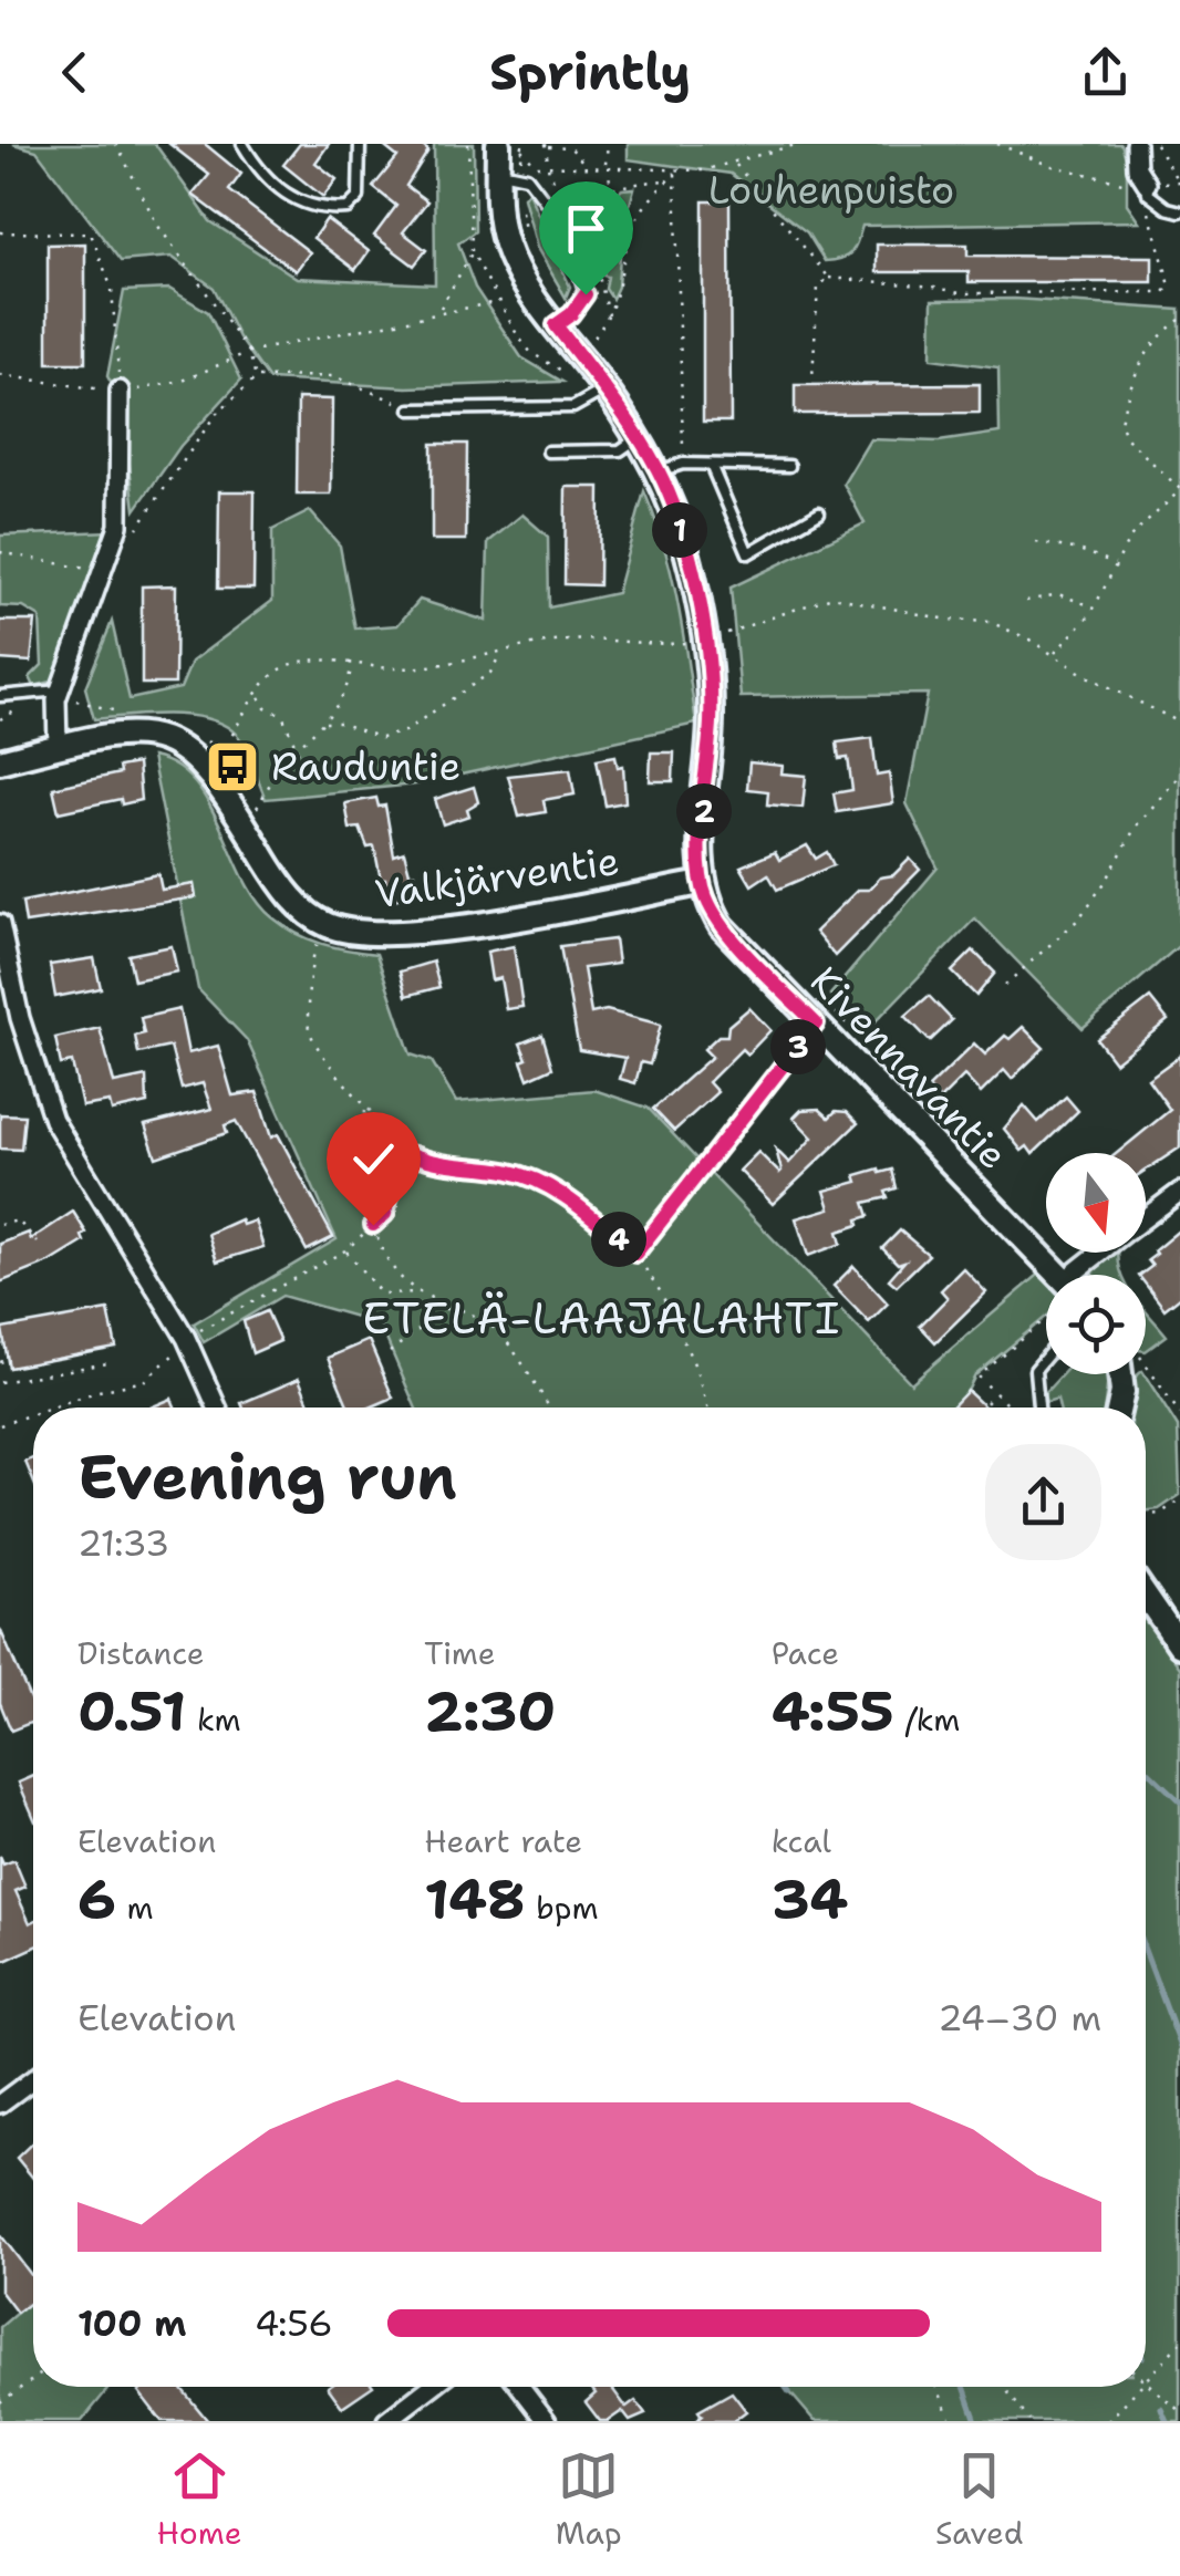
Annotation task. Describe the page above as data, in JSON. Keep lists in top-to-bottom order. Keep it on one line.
{"streets":{"street":["Valkjärventie","Kivennavantie"]},"crossings":[["Valkjärventie","Kivennavantie"]],"districts":["ETELÄ-LAAJALAHTI"],"parks":["Louhenpuisto"],"places":{"bus stop":["Rauduntie"]},"north":"bottom","page":{"header":"Sprintly","pins":["1","2","3","4"],"heading":["Evening run","21:33"],"stats":[["Distance","0.51 km"],["Time","2:30"],["Pace","4:55 /km"],["Elevation","6 m"],["Heart rate","148 bpm"],["kcal","34"]],"chart":["Elevation","24–30 m"],"list":[{"name":"100 m","note":"4:56"}],"tabs":["Home","Map","Saved"]}}
